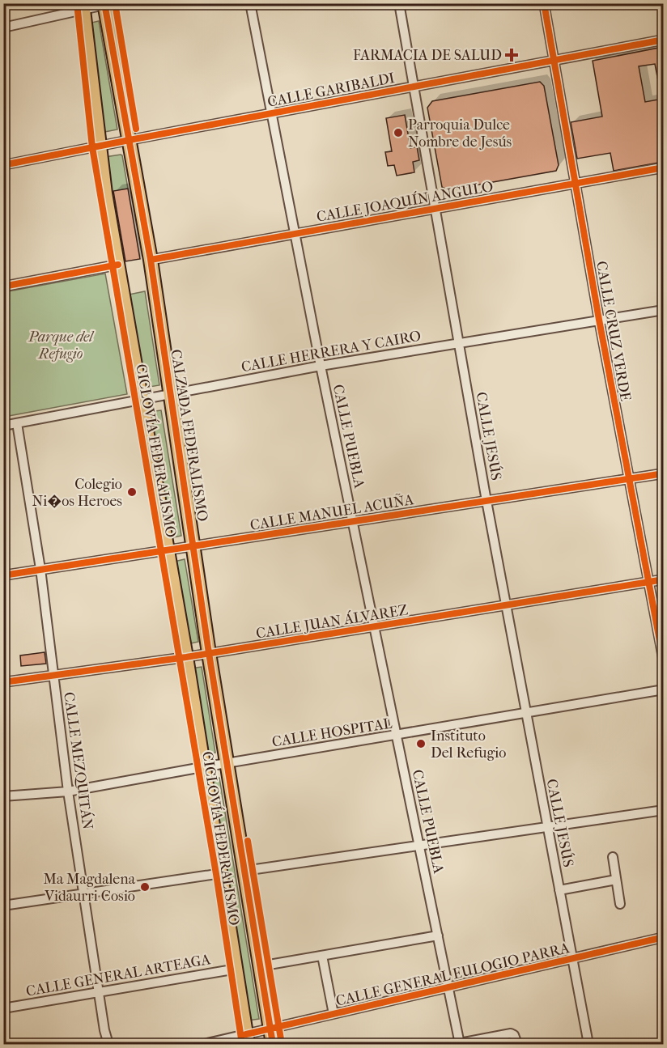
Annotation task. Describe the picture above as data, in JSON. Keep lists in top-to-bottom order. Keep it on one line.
{"streets":{"main road":["CALZADA FEDERALISMO"],"street":["CALLE GARIBALDI","CALLE JOAQUÍN ANGULO","CALLE CRUZ VERDE","CALLE HERRERA Y CAIRO","CALLE PUEBLA","CALLE JESÚS","CALLE MANUEL ACUÑA","CALLE JUAN ÁLVAREZ","CALLE HOSPITAL","CALLE MEZQUITÁN","CALLE GENERAL EULOGIO PARRA","CALLE GENERAL ARTEAGA"],"cycle path":["CICLOVÍA FEDERALISMO"]},"crossings":[["CALLE GARIBALDI","CALLE CRUZ VERDE"],["CALLE GARIBALDI","CALZADA FEDERALISMO"],["CALLE GARIBALDI","CALLE PUEBLA"],["CALLE GARIBALDI","CALLE JESÚS"],["CALLE JOAQUÍN ANGULO","CALLE CRUZ VERDE"],["CALLE JOAQUÍN ANGULO","CALZADA FEDERALISMO"],["CALLE JOAQUÍN ANGULO","CALLE PUEBLA"],["CALLE JOAQUÍN ANGULO","CALLE JESÚS"],["CALLE CRUZ VERDE","CALLE HERRERA Y CAIRO"],["CALLE CRUZ VERDE","CALLE MANUEL ACUÑA"],["CALLE CRUZ VERDE","CALLE JUAN ÁLVAREZ"],["CALLE HERRERA Y CAIRO","CALZADA FEDERALISMO"],["CALLE HERRERA Y CAIRO","CALLE PUEBLA"],["CALLE HERRERA Y CAIRO","CALLE JESÚS"],["CALLE HERRERA Y CAIRO","CALLE MEZQUITÁN"],["CALZADA FEDERALISMO","CALLE MANUEL ACUÑA"],["CALZADA FEDERALISMO","CALLE JUAN ÁLVAREZ"],["CALZADA FEDERALISMO","CALLE HOSPITAL"],["CALZADA FEDERALISMO","CALLE GENERAL EULOGIO PARRA"],["CALLE PUEBLA","CALLE MANUEL ACUÑA"],["CALLE PUEBLA","CALLE JUAN ÁLVAREZ"],["CALLE PUEBLA","CALLE HOSPITAL"],["CALLE PUEBLA","CALLE GENERAL EULOGIO PARRA"],["CALLE JESÚS","CALLE MANUEL ACUÑA"],["CALLE JESÚS","CALLE JUAN ÁLVAREZ"],["CALLE JESÚS","CALLE HOSPITAL"],["CALLE JESÚS","CALLE GENERAL EULOGIO PARRA"],["CALLE MANUEL ACUÑA","CALLE MEZQUITÁN"],["CALLE JUAN ÁLVAREZ","CALLE MEZQUITÁN"],["CALLE HOSPITAL","CALLE MEZQUITÁN"],["CALLE MEZQUITÁN","CALLE GENERAL ARTEAGA"]],"parks":["Parque del Refugio"],"places":{"health":["FARMACIA DE SALUD"],"other":["Parroquia Dulce Nombre de Jesús","Colegio Ni�os Heroes","Instituto Del Refugio","Ma Magdalena Vidaurri Cosio"]}}
